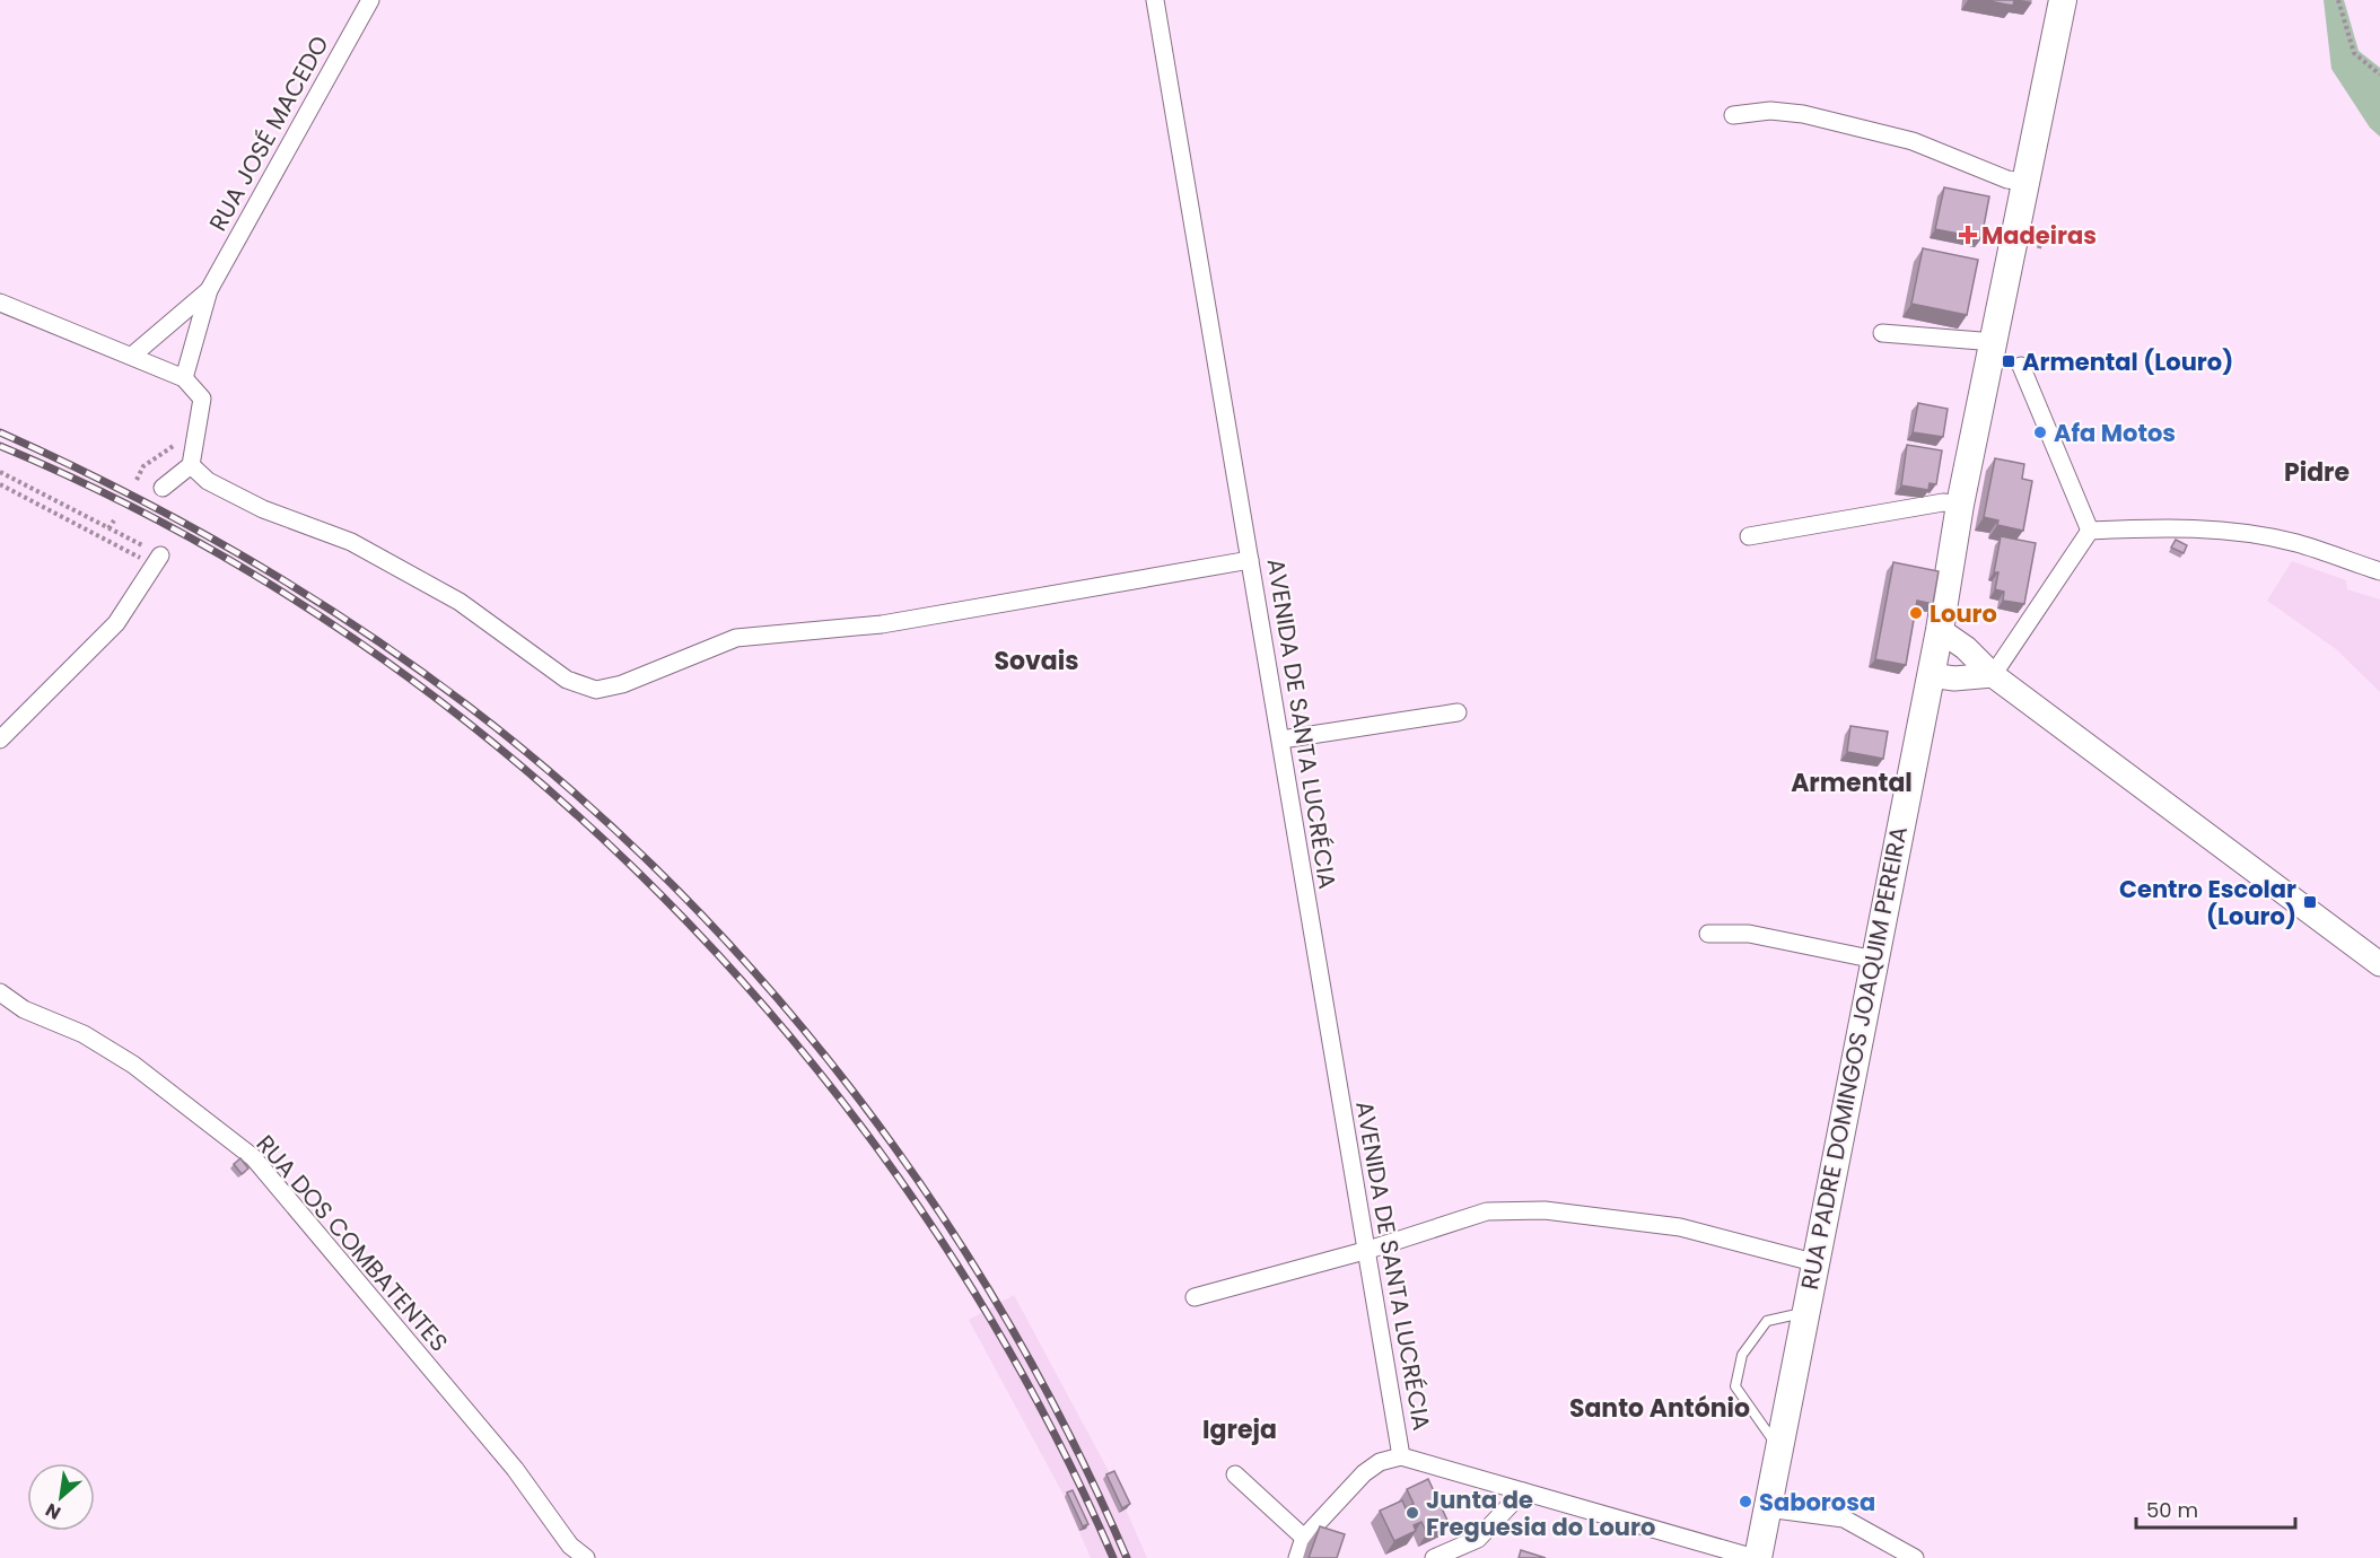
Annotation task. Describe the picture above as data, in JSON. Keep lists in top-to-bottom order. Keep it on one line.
{"streets":{"main road":["RUA PADRE DOMINGOS JOAQUIM PEREIRA"],"street":["RUA JOSÉ MACEDO","AVENIDA DE SANTA LUCRÉCIA","RUA DOS COMBATENTES"]},"districts":["Pidre","Sovais","Armental","Santo António","Igreja"],"places":{"health":["Madeiras"],"transit":["Armental (Louro)","Centro Escolar (Louro)"],"other":["Afa Motos","Louro","Saborosa","Junta de Freguesia do Louro"]},"scale_bar":"50 m","north":"bottom left"}
